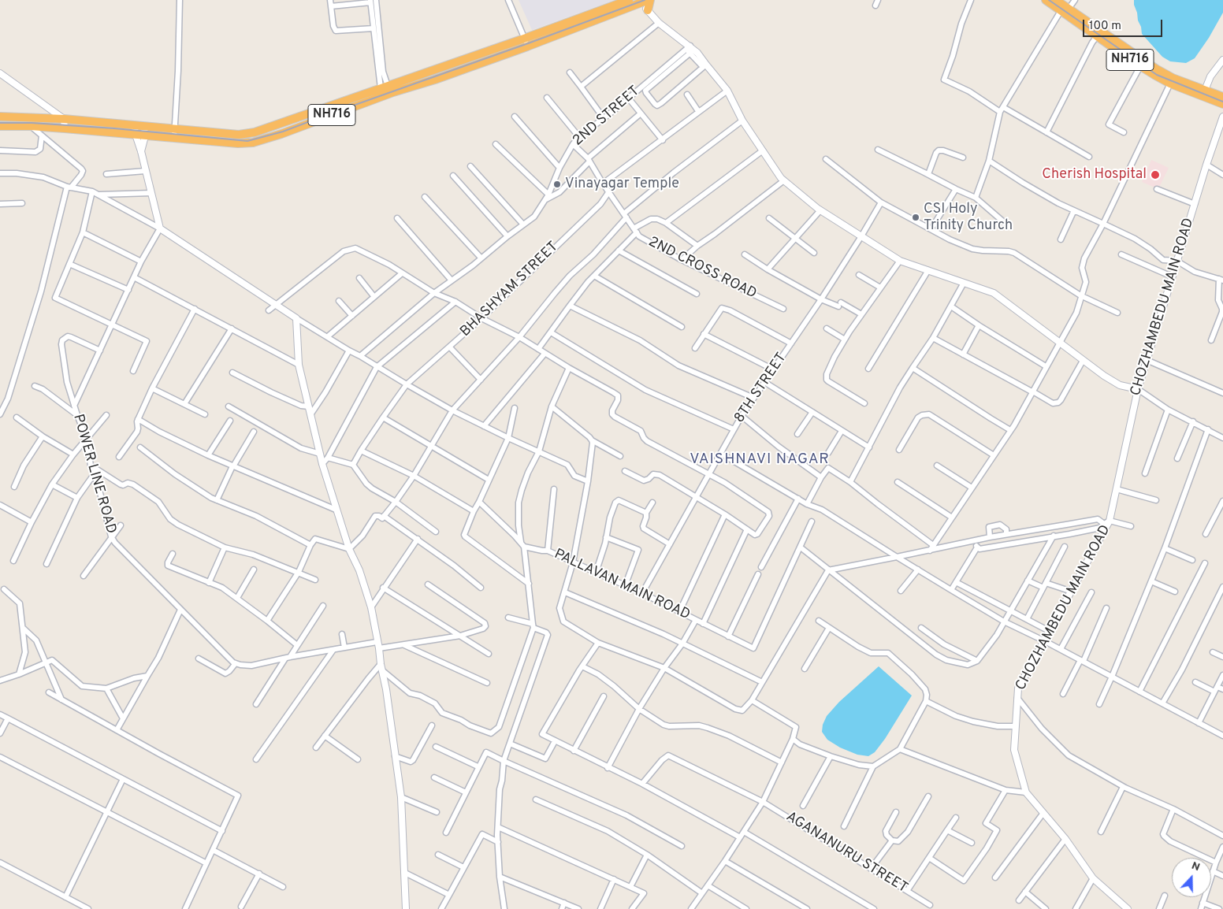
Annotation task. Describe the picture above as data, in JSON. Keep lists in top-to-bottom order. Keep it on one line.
{"streets":{"highway":["NH716"],"street":["2ND STREET","2ND CROSS ROAD","BHASHYAM STREET","CHOZHAMBEDU MAIN ROAD","8TH STREET","POWER LINE ROAD","PALLAVAN MAIN ROAD","AGANANURU STREET"]},"crossings":[["2ND STREET","2ND CROSS ROAD"],["2ND CROSS ROAD","BHASHYAM STREET"],["8TH STREET","PALLAVAN MAIN ROAD"]],"districts":["VAISHNAVI NAGAR"],"places":["Cherish Hospital","Vinayagar Temple","CSI Holy Trinity Church"],"scale_bar":"100 m","north":"top"}
